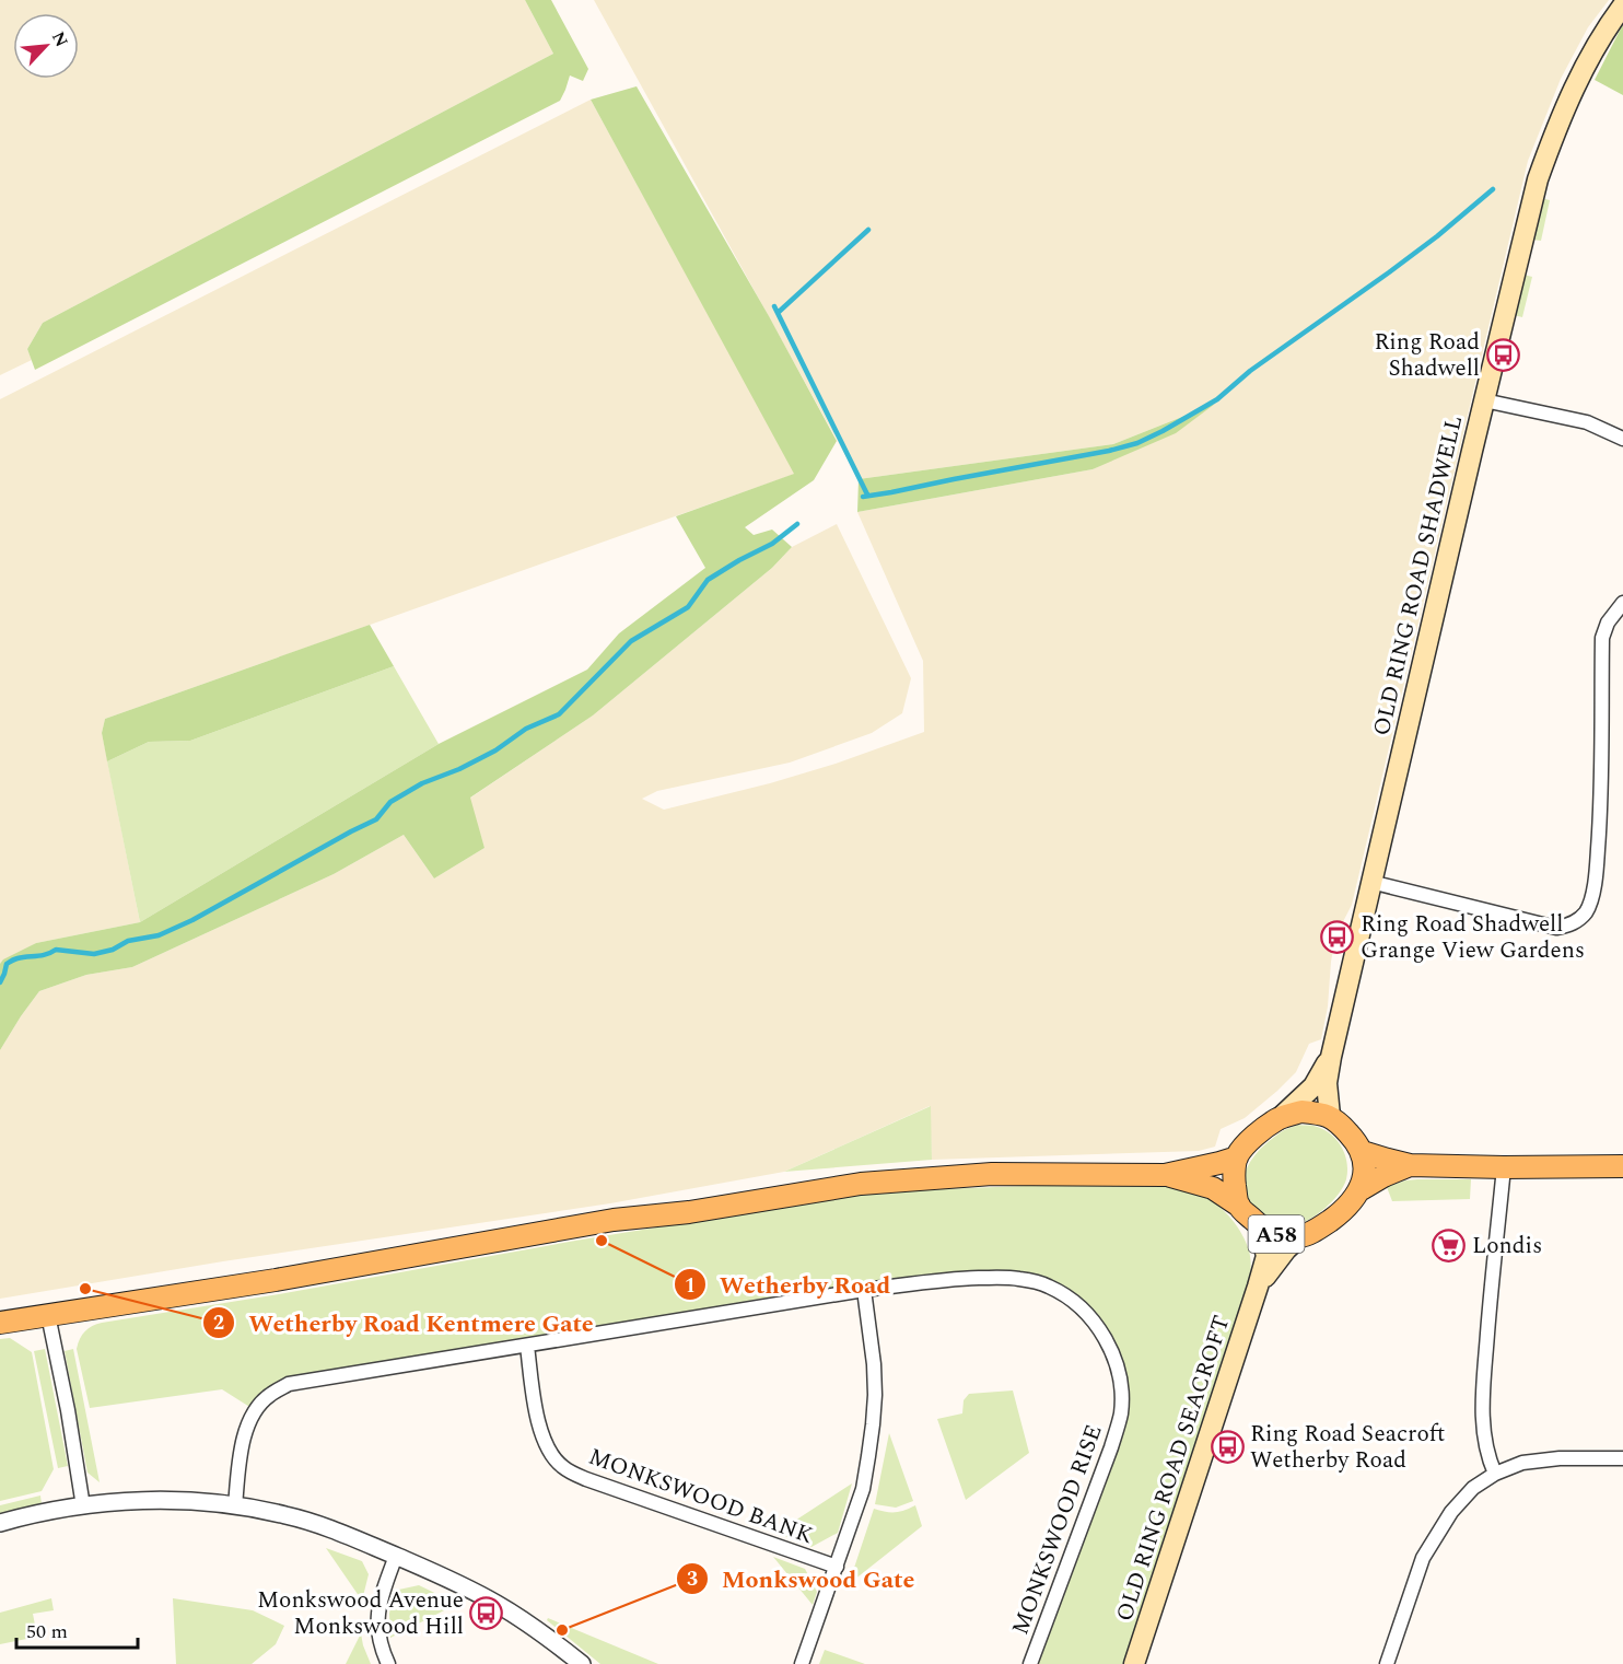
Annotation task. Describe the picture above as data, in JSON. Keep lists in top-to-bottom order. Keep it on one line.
{"streets":{"main road":["OLD RING ROAD SHADWELL","A58","OLD RING ROAD SEACROFT"],"street":["MONKSWOOD BANK","MONKSWOOD RISE"]},"crossings":[["OLD RING ROAD SHADWELL","A58"],["OLD RING ROAD SHADWELL","OLD RING ROAD SEACROFT"],["A58","OLD RING ROAD SEACROFT"],["MONKSWOOD BANK","MONKSWOOD RISE"]],"places":{"bus stop":["Ring Road Shadwell","Ring Road Shadwell Grange View Gardens","Ring Road Seacroft Wetherby Road","Monkswood Avenue Monkswood Hill"],"other":["Wetherby Road","Wetherby Road Kentmere Gate","Monkswood Gate"],"supermarket":["Londis"]},"scale_bar":"50 m","north":"top right"}
